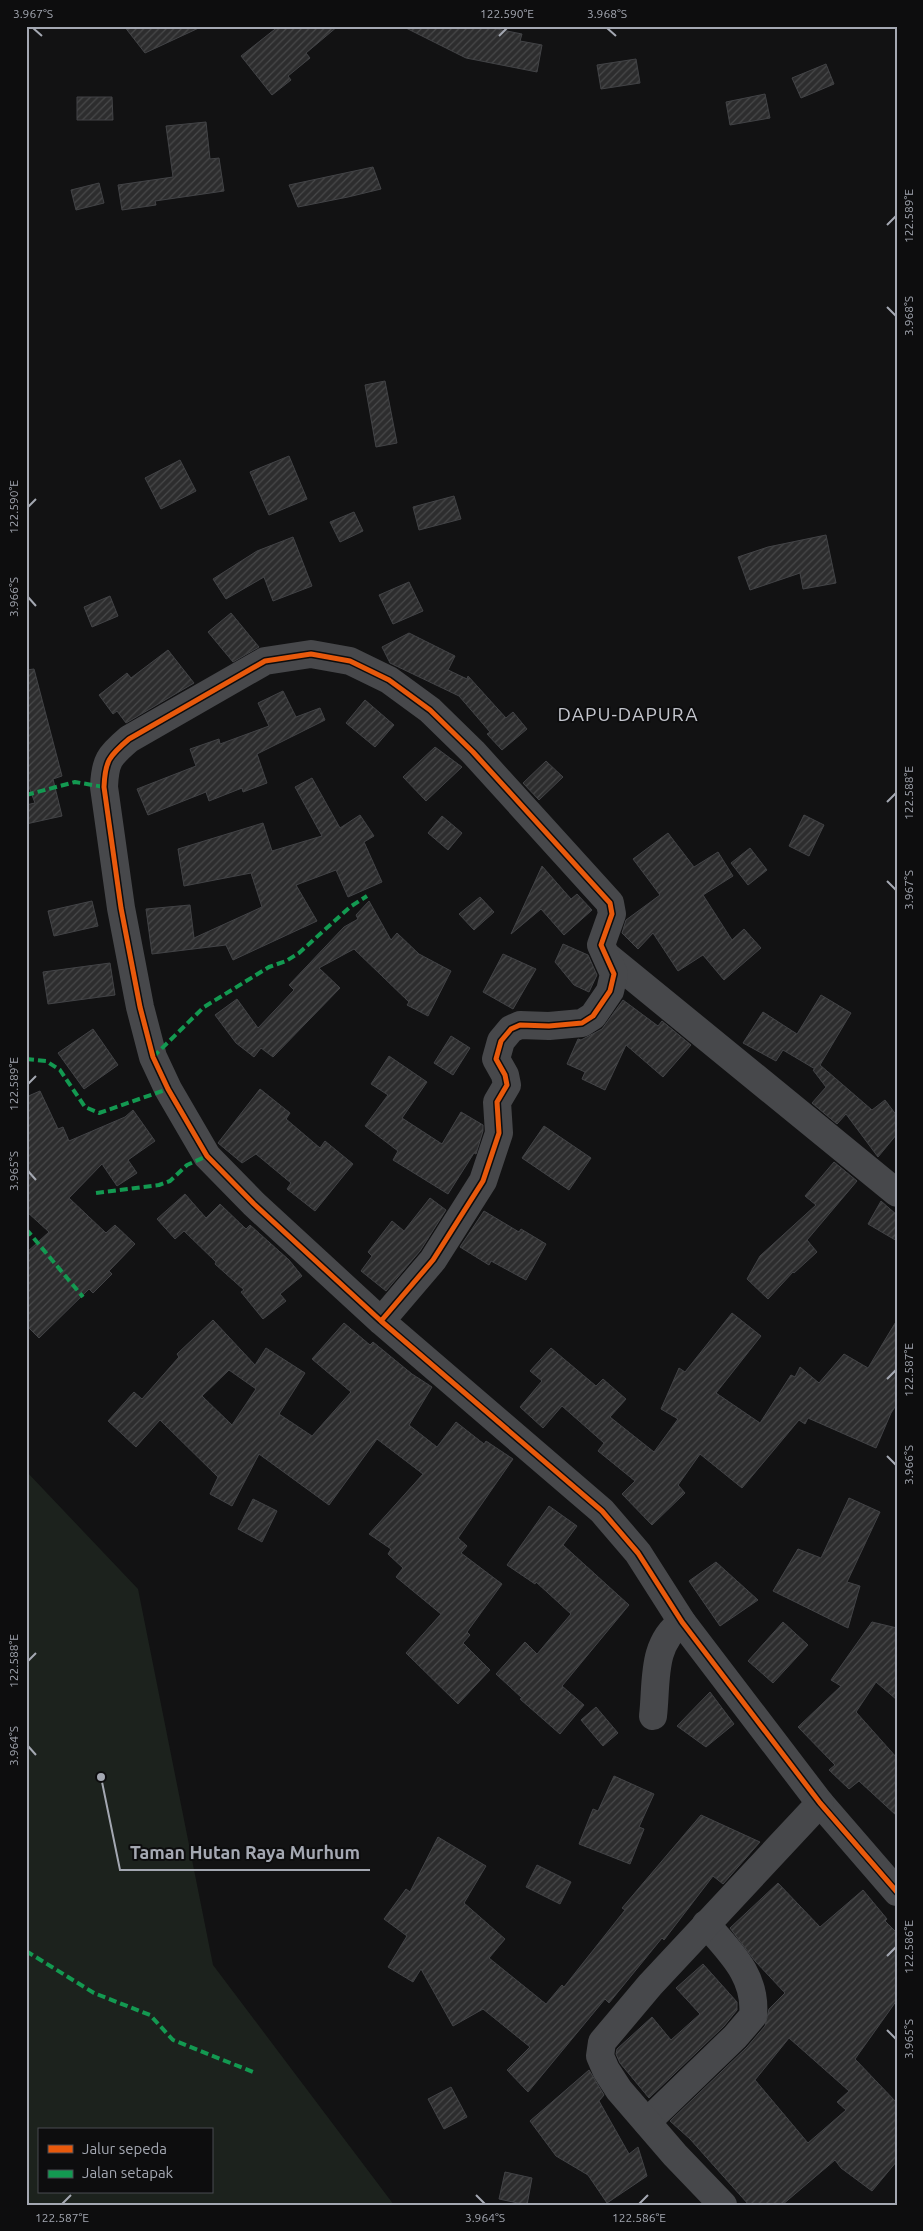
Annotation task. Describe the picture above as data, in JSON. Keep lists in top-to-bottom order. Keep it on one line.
{"districts":["DAPU-DAPURA"],"places":["Taman Hutan Raya Murhum"],"legend":["Jalur sepeda","Jalan setapak"],"coordinates":["3.967°S","122.590°E","3.968°S","122.589°E","3.966°S","122.588°E","3.965°S","122.587°E","3.964°S","122.586°E"]}
